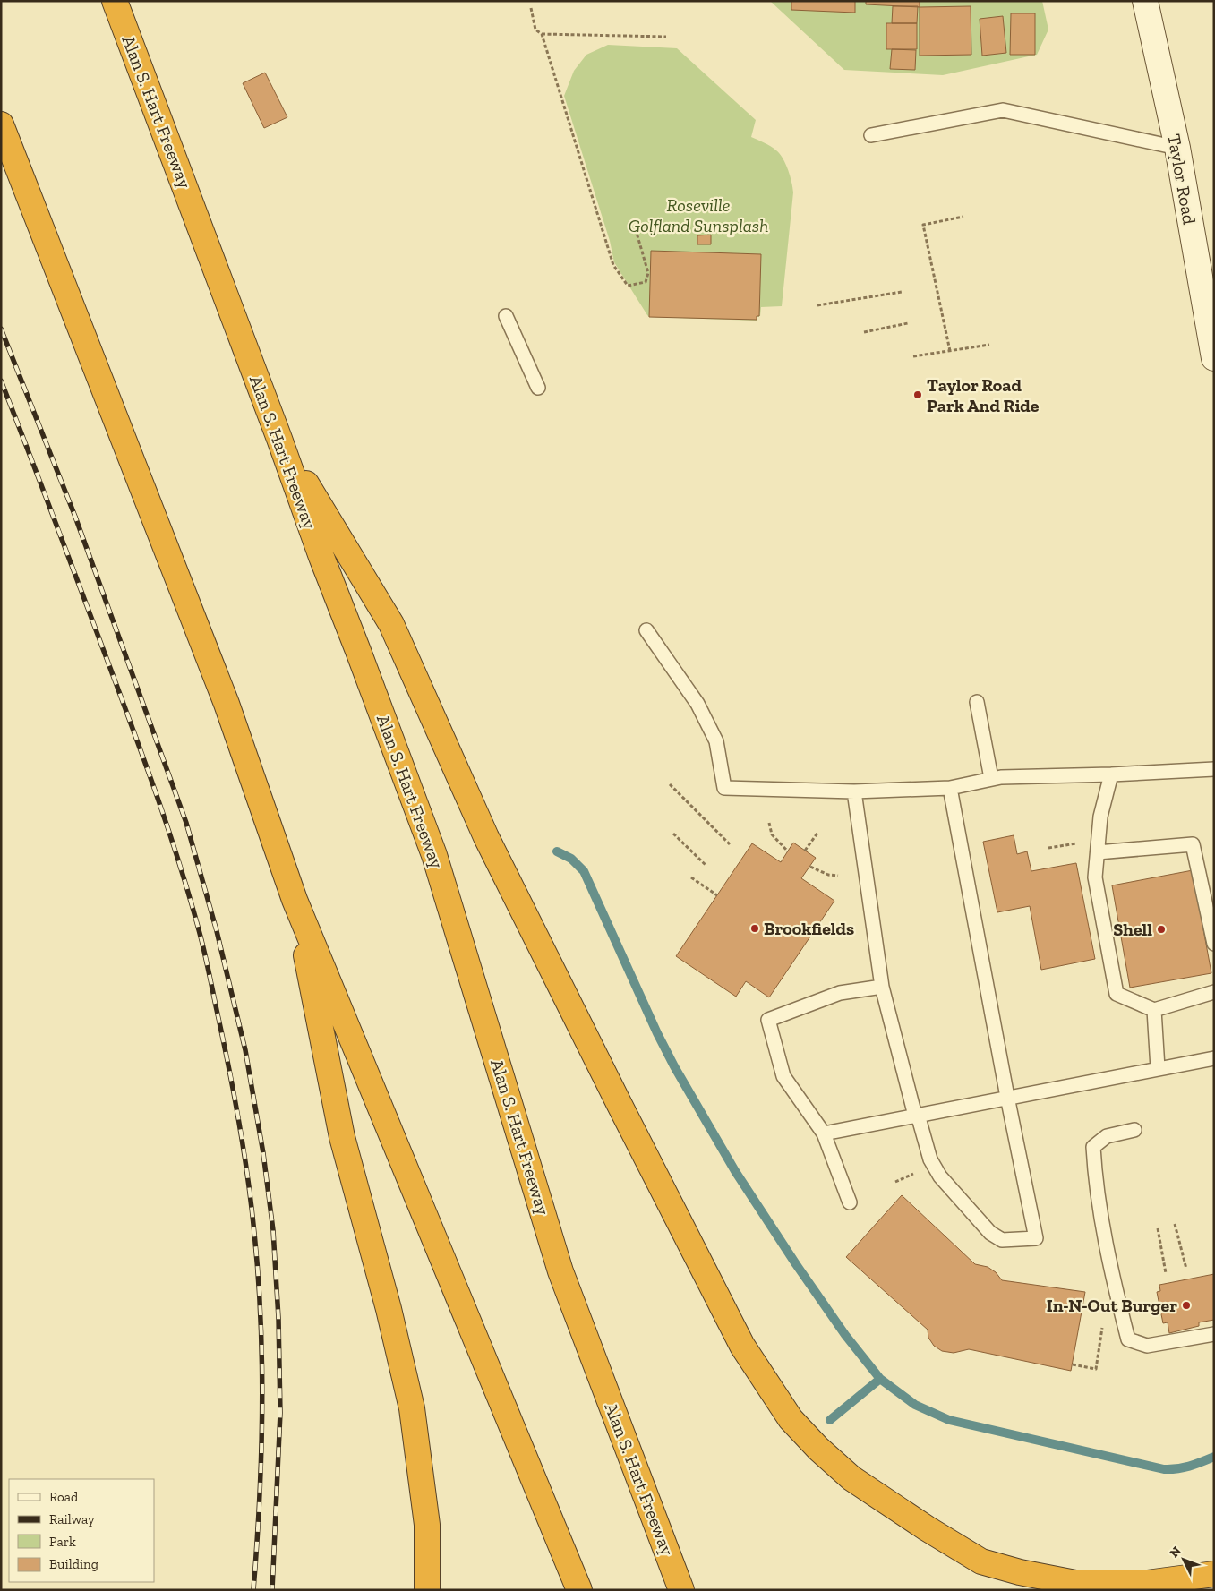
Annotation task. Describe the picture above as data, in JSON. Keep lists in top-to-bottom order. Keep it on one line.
{"streets":{"highway":["Alan S. Hart Freeway"],"main road":["Taylor Road"]},"parks":["Roseville Golfland Sunsplash"],"places":["Taylor Road Park And Ride","Brookfields","Shell","In-N-Out Burger"],"legend":["Road","Railway","Park","Building"],"north":"top left"}
